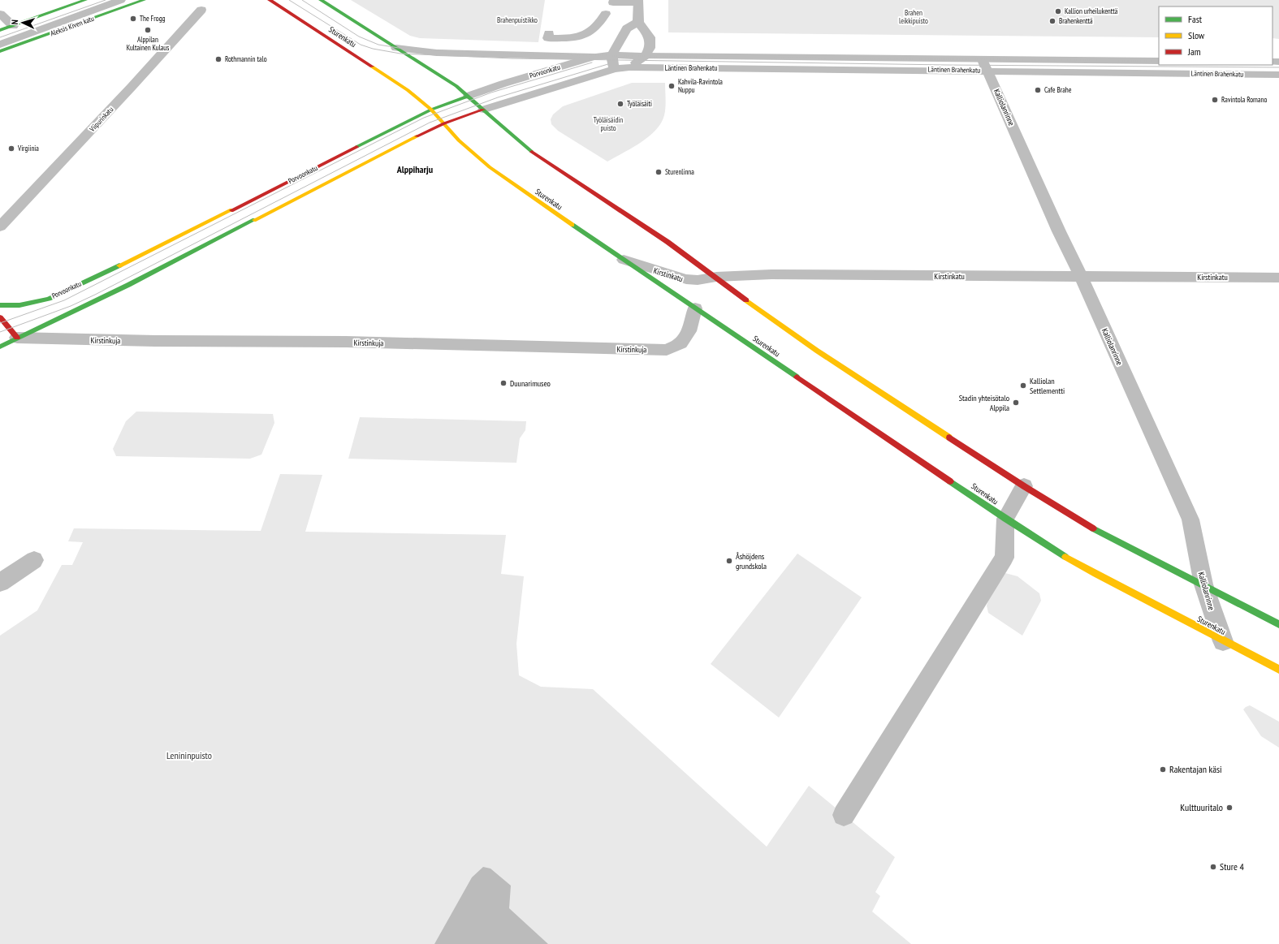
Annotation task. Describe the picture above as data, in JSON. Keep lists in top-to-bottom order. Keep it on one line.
{"streets":{"main road":["Aleksis Kiven katu","Sturenkatu","Porvoonkatu"],"street":["Läntinen Brahenkatu","Kalliolanrinne","Viipurinkatu","Kirstinkatu","Kirstinkuja"]},"crossings":[["Sturenkatu","Porvoonkatu"],["Sturenkatu","Kalliolanrinne"],["Sturenkatu","Kirstinkatu"],["Sturenkatu","Kirstinkuja"],["Läntinen Brahenkatu","Kalliolanrinne"],["Porvoonkatu","Kalliolanrinne"],["Kalliolanrinne","Kirstinkatu"]],"districts":["Alppiharju"],"parks":["Brahen leikkipuisto","Brahenpuistikko","Työläisäidin puisto","Lenininpuisto"],"places":["Kallion urheilukenttä","The Frogg","Brahenkenttä","Alppilan Kultainen Kulaus","Rothmannin talo","Kahvila-Ravintola Nuppu","Cafe Brahe","Ravintola Romano","Työläisäiti","Virgiinia","Sturenlinna","Duunarimuseo","Kalliolan Settlementti","Stadin yhteisötalo Alppila","Åshöjdens grundskola","Rakentajan käsi","Kulttuuritalo","Sture 4"],"legend":["Fast","Slow","Jam"],"north":"left"}
